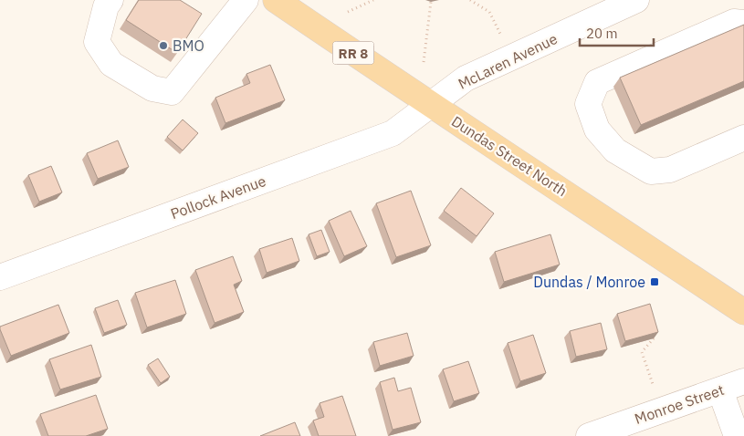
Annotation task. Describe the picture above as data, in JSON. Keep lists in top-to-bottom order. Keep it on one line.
{"streets":{"main road":["RR 8","Dundas Street North"],"street":["McLaren Avenue","Pollock Avenue","Monroe Street"]},"crossings":[["McLaren Avenue","Dundas Street North"],["McLaren Avenue","Pollock Avenue"],["Dundas Street North","Pollock Avenue"]],"places":{"other":["BMO"],"transit":["Dundas / Monroe"]},"scale_bar":"20 m"}
